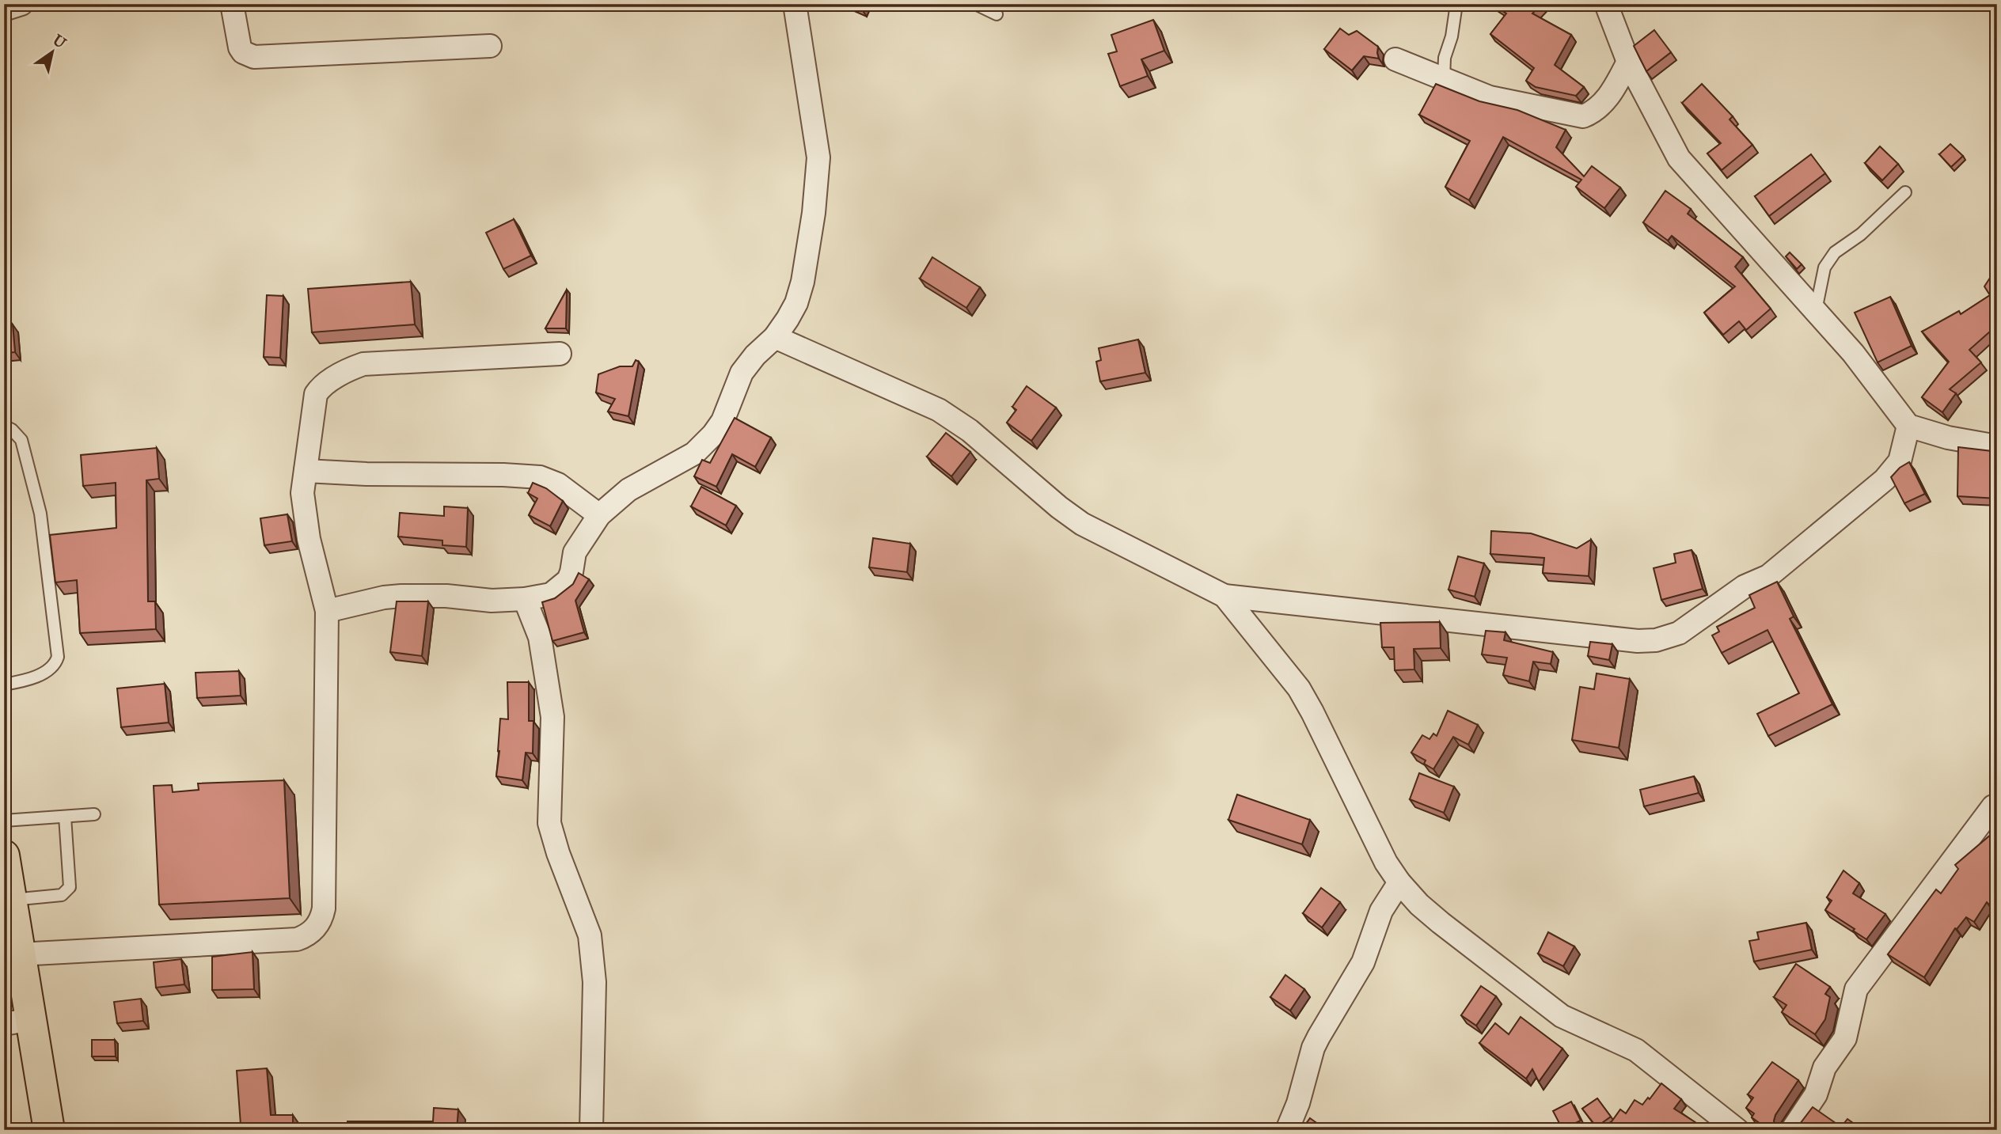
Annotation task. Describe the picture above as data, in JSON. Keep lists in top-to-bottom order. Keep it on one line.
{"north":"top right"}
